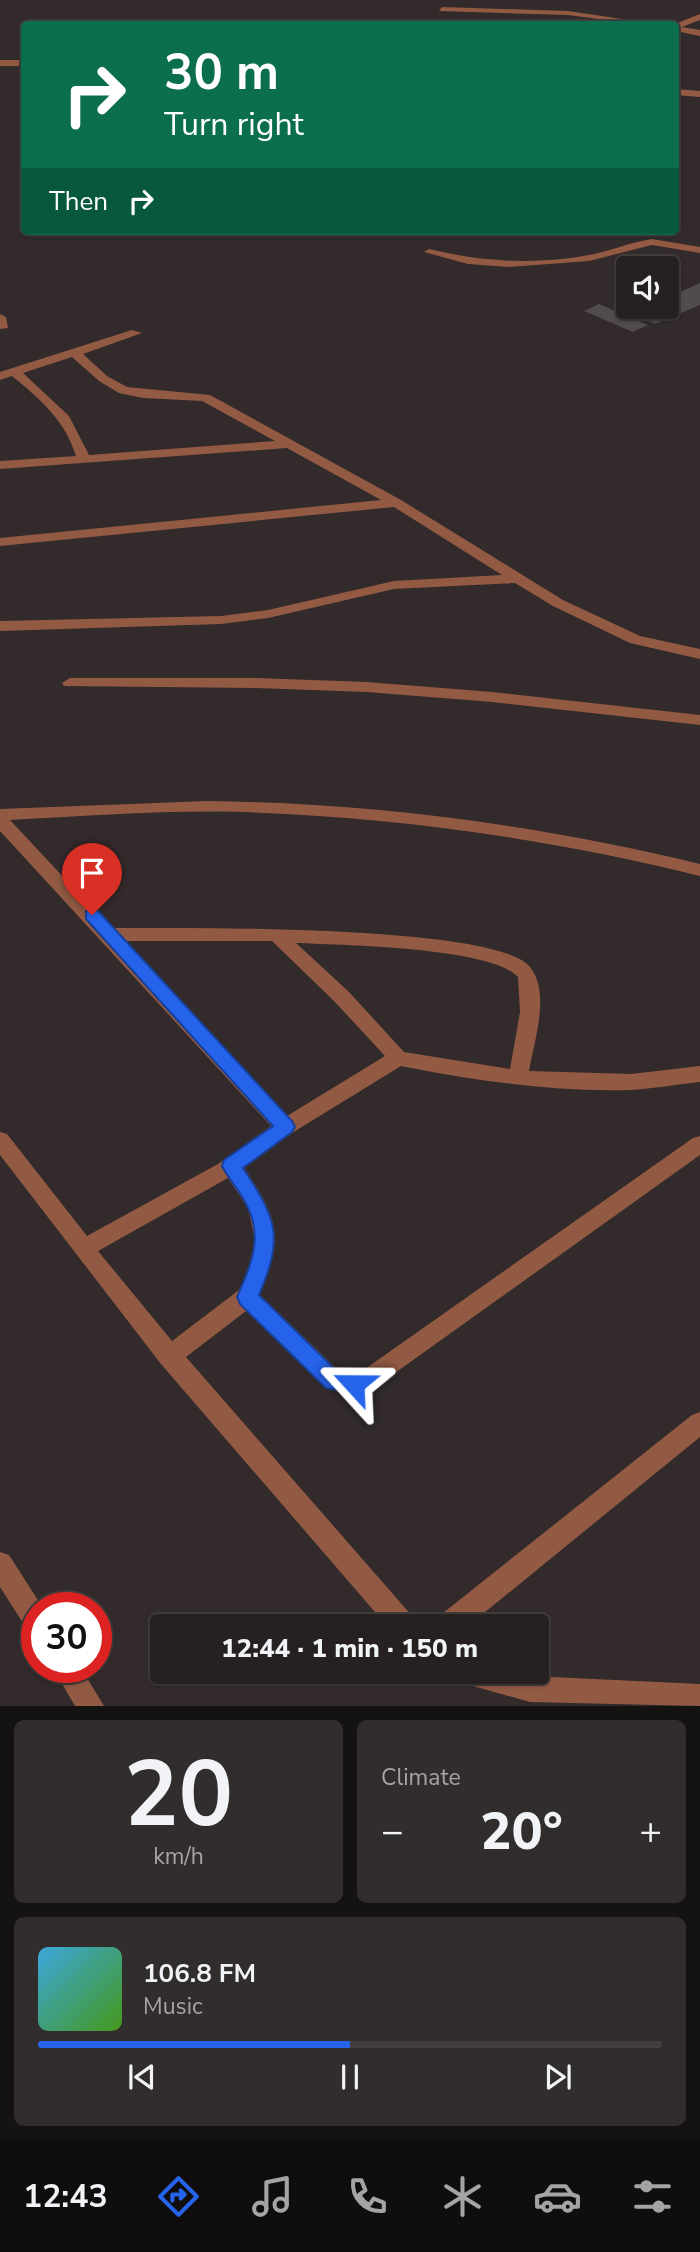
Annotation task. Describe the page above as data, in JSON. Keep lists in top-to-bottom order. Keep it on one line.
{"page":{"turn":["30 m","Turn right"],"then":"Then","limit":"30","trip":"12:44 · 1 min · 150 m","tile":[["20","km/h"],"Climate"],"heat":["−","20°","+"],"song":["106.8 FM","Music"],"tabs":"12:43"}}
